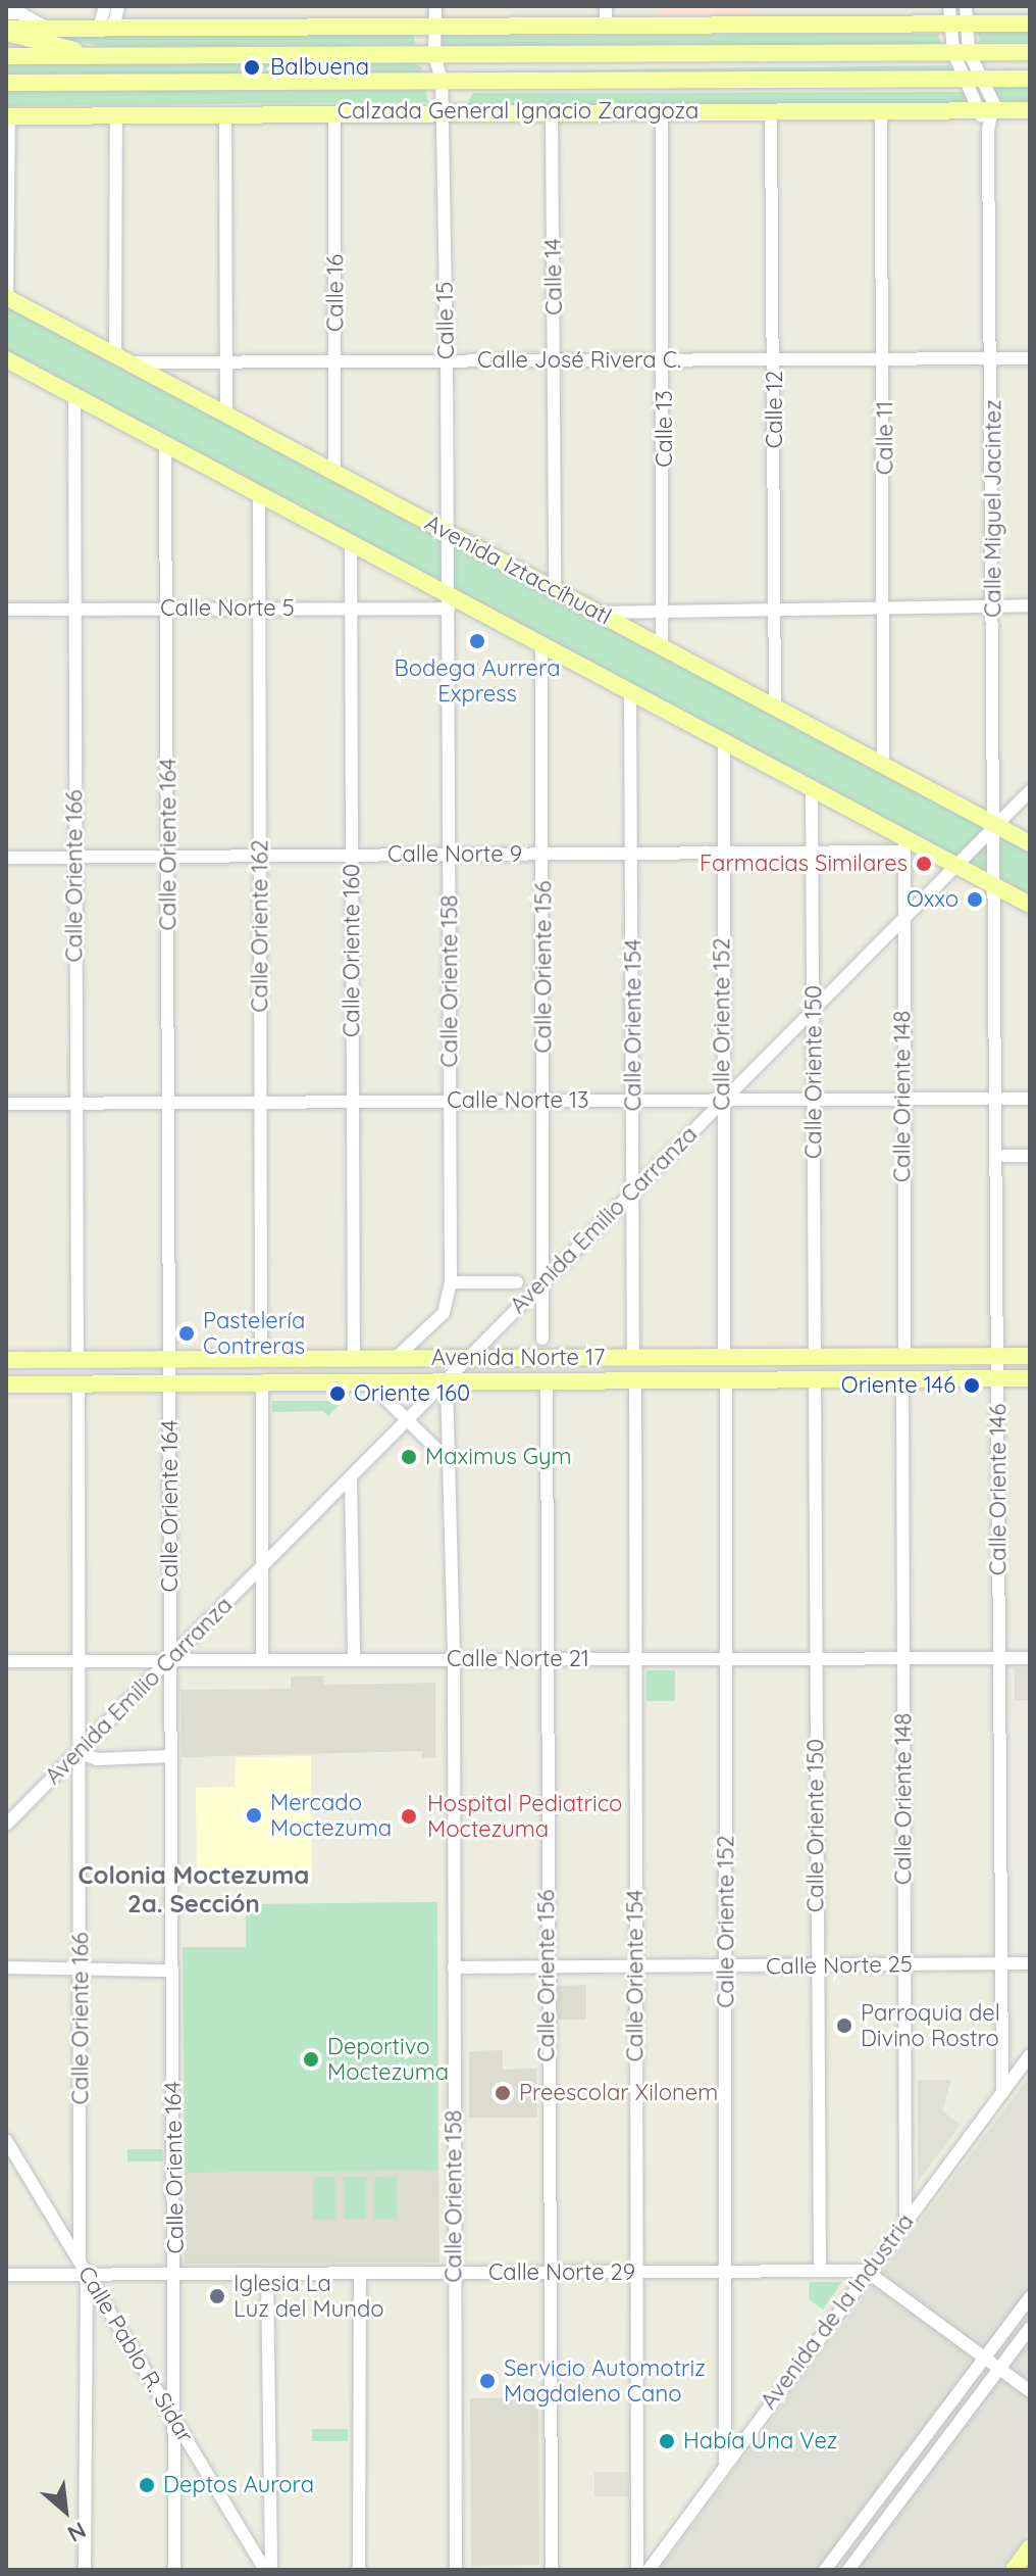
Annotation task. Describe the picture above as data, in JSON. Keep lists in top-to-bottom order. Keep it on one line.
{"streets":{"main road":["Calzada General Ignacio Zaragoza","Avenida Iztaccíhuatl","Avenida Norte 17"],"street":["Calle 14","Calle 16","Calle 15","Calle José Rivera C.","Calle 12","Calle 13","Calle 11","Calle Miguel Jacintez","Calle Norte 5","Calle Oriente 164","Calle Norte 9","Calle Oriente 166","Calle Oriente 162","Calle Oriente 160","Calle Oriente 156","Calle Oriente 158","Calle Oriente 152","Calle Oriente 154","Calle Oriente 150","Calle Oriente 148","Calle Norte 13","Avenida Emilio Carranza","Calle Oriente 146","Calle Norte 21","Calle Norte 25","Calle Norte 29","Avenida de la Industria","Calle Pablo R. Sidar"]},"crossings":[["Calzada General Ignacio Zaragoza","Calle 14"],["Calzada General Ignacio Zaragoza","Calle 16"],["Calzada General Ignacio Zaragoza","Calle 15"],["Calzada General Ignacio Zaragoza","Calle 12"],["Calzada General Ignacio Zaragoza","Calle 13"],["Calzada General Ignacio Zaragoza","Calle 11"],["Calzada General Ignacio Zaragoza","Calle Miguel Jacintez"],["Calle 14","Calle José Rivera C."],["Calle 14","Avenida Iztaccíhuatl"],["Calle 16","Calle José Rivera C."],["Calle 16","Avenida Iztaccíhuatl"],["Calle 15","Calle José Rivera C."],["Calle 15","Avenida Iztaccíhuatl"],["Calle 15","Calle Oriente 158"],["Calle José Rivera C.","Calle 12"],["Calle José Rivera C.","Calle 13"],["Calle José Rivera C.","Calle 11"],["Calle José Rivera C.","Calle Miguel Jacintez"],["Calle José Rivera C.","Avenida Iztaccíhuatl"],["Calle 12","Avenida Iztaccíhuatl"],["Calle 13","Avenida Iztaccíhuatl"],["Calle 11","Avenida Iztaccíhuatl"],["Calle Miguel Jacintez","Avenida Iztaccíhuatl"],["Calle Miguel Jacintez","Avenida Emilio Carranza"],["Calle Miguel Jacintez","Calle Oriente 146"],["Avenida Iztaccíhuatl","Calle Oriente 158"],["Avenida Iztaccíhuatl","Avenida Emilio Carranza"],["Calle Norte 5","Calle Oriente 164"],["Calle Norte 5","Calle Oriente 166"],["Calle Norte 5","Calle Oriente 162"],["Calle Norte 5","Calle Oriente 160"],["Calle Norte 5","Calle Oriente 158"],["Calle Oriente 164","Calle Norte 9"],["Calle Oriente 164","Calle Norte 13"],["Calle Oriente 164","Avenida Emilio Carranza"],["Calle Oriente 164","Avenida Norte 17"],["Calle Oriente 164","Calle Norte 21"],["Calle Oriente 164","Calle Norte 29"],["Calle Oriente 164","Calle Pablo R. Sidar"],["Calle Norte 9","Calle Oriente 166"],["Calle Norte 9","Calle Oriente 162"],["Calle Norte 9","Calle Oriente 160"],["Calle Norte 9","Calle Oriente 156"],["Calle Norte 9","Calle Oriente 158"],["Calle Norte 9","Calle Oriente 152"],["Calle Norte 9","Calle Oriente 154"],["Calle Norte 9","Calle Oriente 150"],["Calle Norte 9","Calle Oriente 148"],["Calle Oriente 166","Calle Norte 13"],["Calle Oriente 166","Avenida Emilio Carranza"],["Calle Oriente 166","Avenida Norte 17"],["Calle Oriente 166","Calle Norte 21"],["Calle Oriente 166","Calle Pablo R. Sidar"],["Calle Oriente 162","Calle Norte 13"],["Calle Oriente 162","Avenida Norte 17"],["Calle Oriente 160","Calle Norte 13"],["Calle Oriente 160","Avenida Norte 17"],["Calle Oriente 156","Calle Norte 13"],["Calle Oriente 156","Avenida Emilio Carranza"],["Calle Oriente 156","Avenida Norte 17"],["Calle Oriente 156","Calle Norte 21"],["Calle Oriente 156","Calle Norte 25"],["Calle Oriente 156","Calle Norte 29"],["Calle Oriente 158","Calle Norte 13"],["Calle Oriente 158","Avenida Emilio Carranza"],["Calle Oriente 158","Avenida Norte 17"],["Calle Oriente 158","Calle Norte 21"],["Calle Oriente 158","Calle Norte 25"],["Calle Oriente 158","Calle Norte 29"],["Calle Oriente 152","Calle Norte 13"],["Calle Oriente 152","Avenida Emilio Carranza"],["Calle Oriente 152","Avenida Norte 17"],["Calle Oriente 152","Calle Norte 21"],["Calle Oriente 152","Calle Norte 25"],["Calle Oriente 152","Calle Norte 29"],["Calle Oriente 152","Avenida de la Industria"],["Calle Oriente 154","Calle Norte 13"],["Calle Oriente 154","Avenida Emilio Carranza"],["Calle Oriente 154","Avenida Norte 17"],["Calle Oriente 154","Calle Norte 21"],["Calle Oriente 154","Calle Norte 25"],["Calle Oriente 154","Calle Norte 29"],["Calle Oriente 150","Calle Norte 13"],["Calle Oriente 150","Avenida Emilio Carranza"],["Calle Oriente 150","Avenida Norte 17"],["Calle Oriente 150","Calle Norte 21"],["Calle Oriente 150","Calle Norte 25"],["Calle Oriente 150","Calle Norte 29"],["Calle Oriente 148","Calle Norte 13"],["Calle Oriente 148","Avenida Emilio Carranza"],["Calle Oriente 148","Avenida Norte 17"],["Calle Oriente 148","Calle Norte 21"],["Calle Oriente 148","Calle Norte 25"],["Calle Oriente 148","Avenida de la Industria"],["Calle Norte 13","Avenida Emilio Carranza"],["Calle Norte 13","Calle Oriente 146"],["Avenida Emilio Carranza","Avenida Norte 17"],["Avenida Emilio Carranza","Calle Norte 21"],["Avenida Norte 17","Calle Oriente 146"],["Calle Oriente 146","Calle Norte 21"],["Calle Oriente 146","Calle Norte 25"],["Calle Oriente 146","Avenida de la Industria"],["Calle Norte 29","Avenida de la Industria"],["Calle Norte 29","Calle Pablo R. Sidar"]],"districts":["Colonia Moctezuma 2a. Sección"],"places":["Balbuena","Bodega Aurrera Express","Farmacias Similares","Oxxo","Pastelería Contreras","Oriente 146","Oriente 160","Maximus Gym","Mercado Moctezuma","Hospital Pediatrico Moctezuma","Parroquia del Divino Rostro","Deportivo Moctezuma","Preescolar Xilonem","Iglesia La Luz del Mundo","Servicio Automotriz Magdaleno Cano","Había Una Vez","Deptos Aurora"],"north":"bottom right"}
